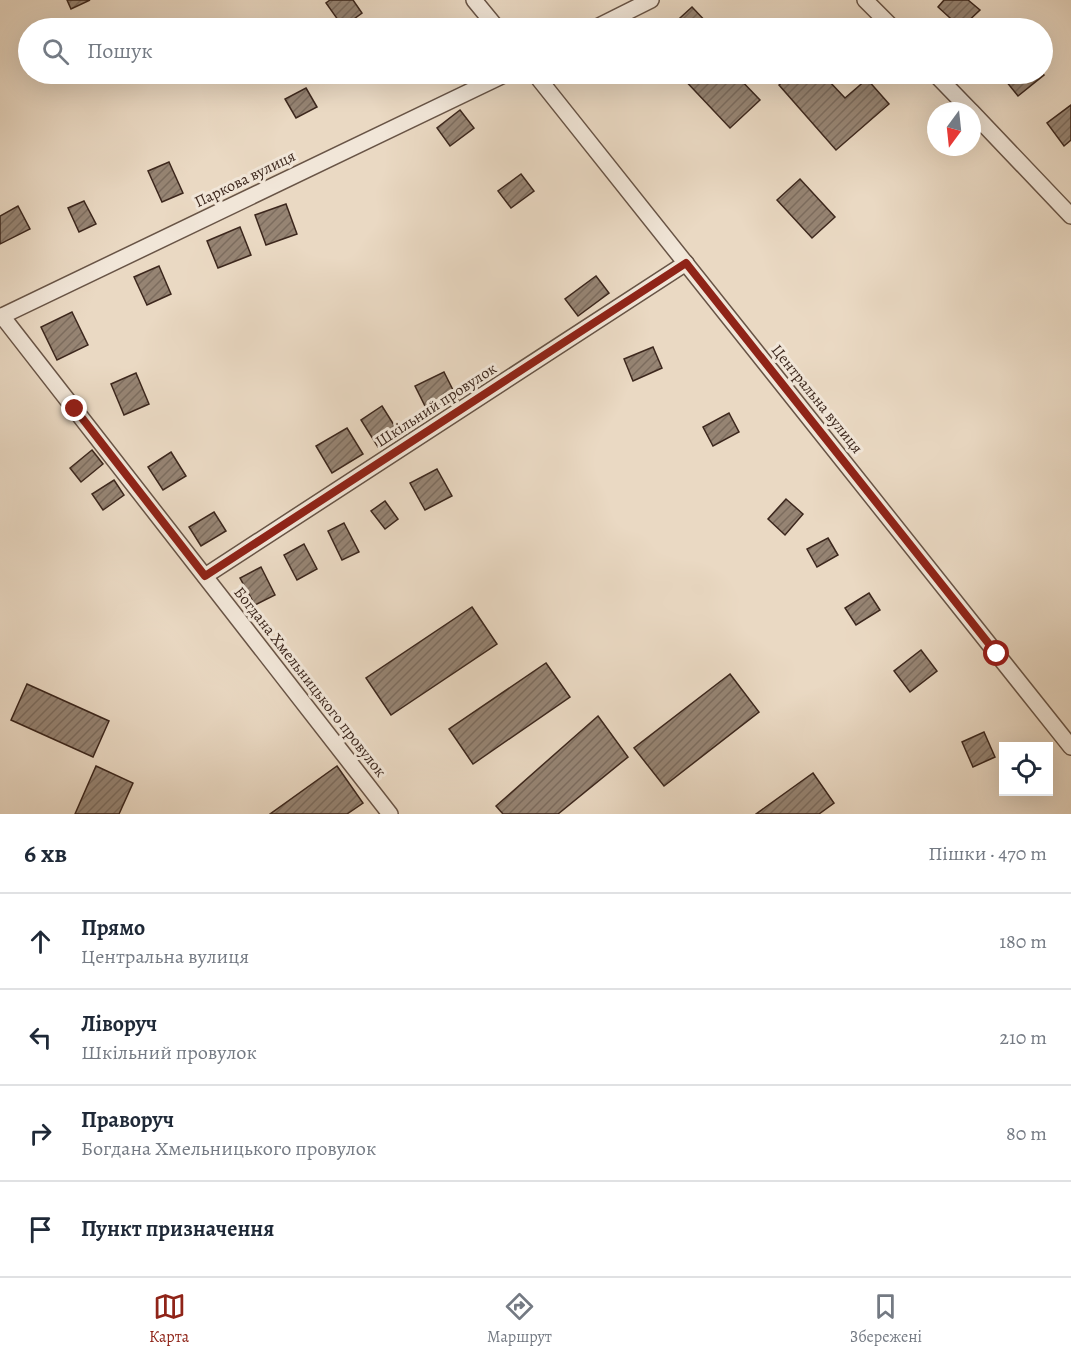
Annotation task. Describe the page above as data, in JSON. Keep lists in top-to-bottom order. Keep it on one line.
{"streets":{"street":["Паркова вулиця","Центральна вулиця","Шкільний провулок","Богдана Хмельницького провулок"]},"crossings":[["Паркова вулиця","Богдана Хмельницького провулок"],["Центральна вулиця","Шкільний провулок"],["Шкільний провулок","Богдана Хмельницького провулок"]],"north":"bottom","page":{"search":"Пошук","heading":["6 хв","Пішки · 470 m"],"list":[["Прямо","Центральна вулиця","180 m"],["Ліворуч","Шкільний провулок","210 m"],["Праворуч","Богдана Хмельницького провулок","80 m"],"Пункт призначення"],"nav":["Карта","Маршрут","Збережені"]}}
